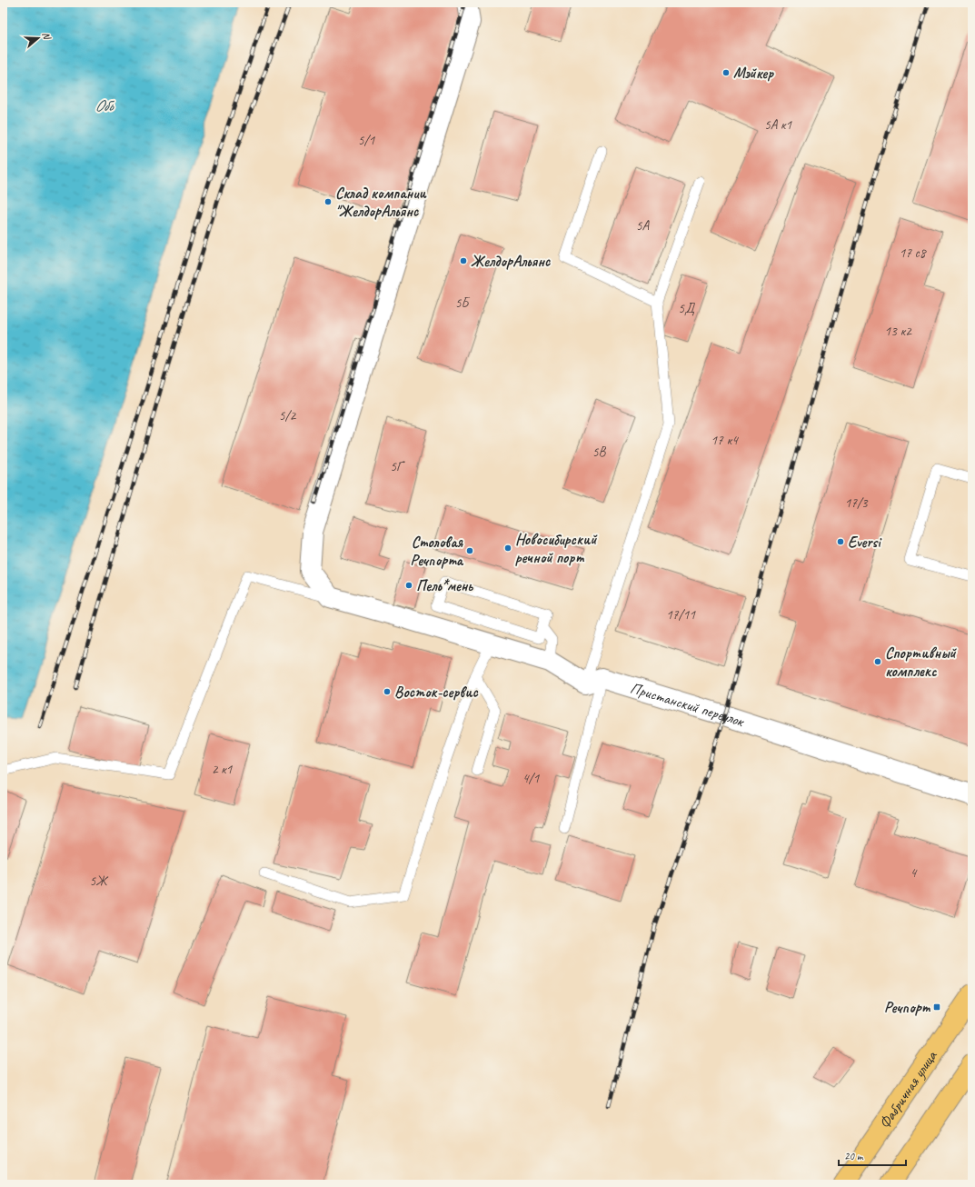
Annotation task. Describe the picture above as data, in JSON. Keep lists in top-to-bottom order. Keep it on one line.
{"streets":{"main road":["Фабричная улица"],"street":["Пристанский переулок"]},"water":["Обь"],"places":{"other":["Мэйкер","Склад компании \"ЖелдорАльянс","ЖелдорАльянс","Eversi","Новосибирский речной порт","Столовая Речпорта","Пель*мень","Спортивный комплекс","Восток-сервис"],"transit":["Речпорт"]},"house_numbers":["5А к1","5/1","5А","17 с8","5Б","5Д","13 к2","5/2","17 к4","5В","5Г","17/3","17/11","2 к1","4/1","4","5Ж"],"scale_bar":"20 m","north":"right"}
